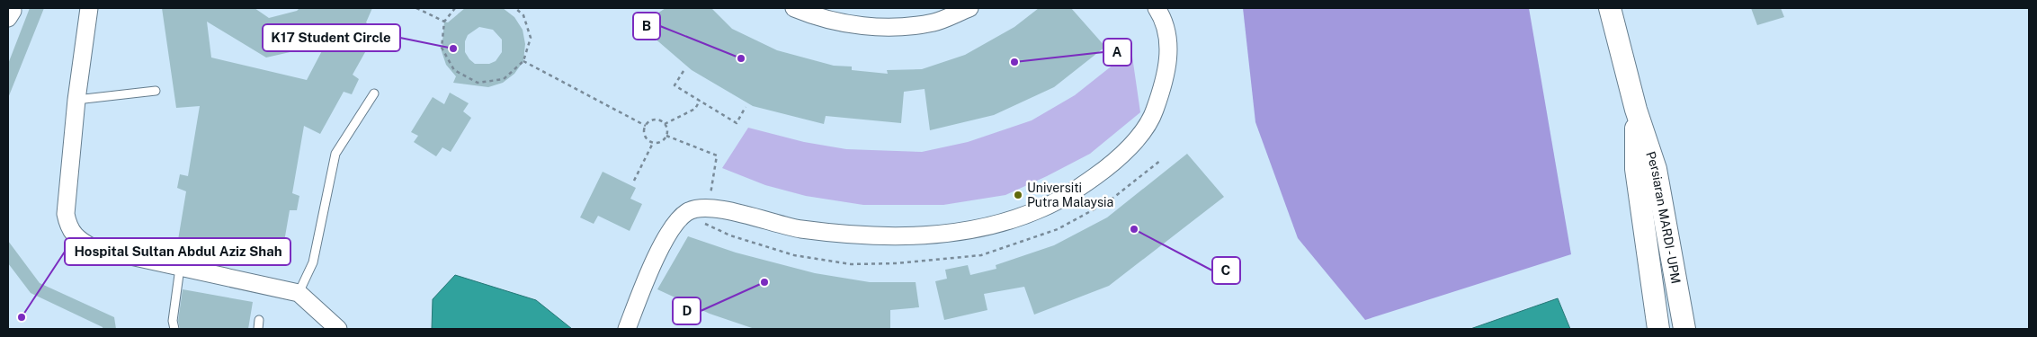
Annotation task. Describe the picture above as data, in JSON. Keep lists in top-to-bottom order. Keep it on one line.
{"streets":{"street":["Persiaran MARDI - UPM"]},"places":["K17 Student Circle","B","A","Universiti Putra Malaysia","C","D","Hospital Sultan Abdul Aziz Shah"]}
